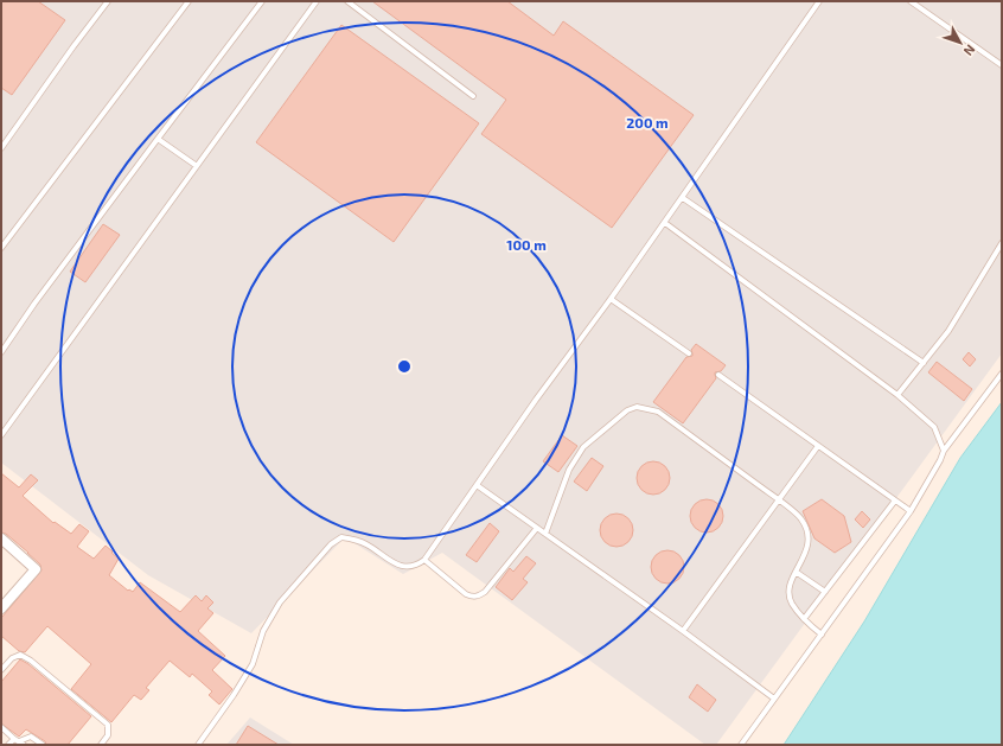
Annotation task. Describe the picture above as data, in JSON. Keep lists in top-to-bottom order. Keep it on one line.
{"north":"bottom right","rings":["200 m","100 m"]}
